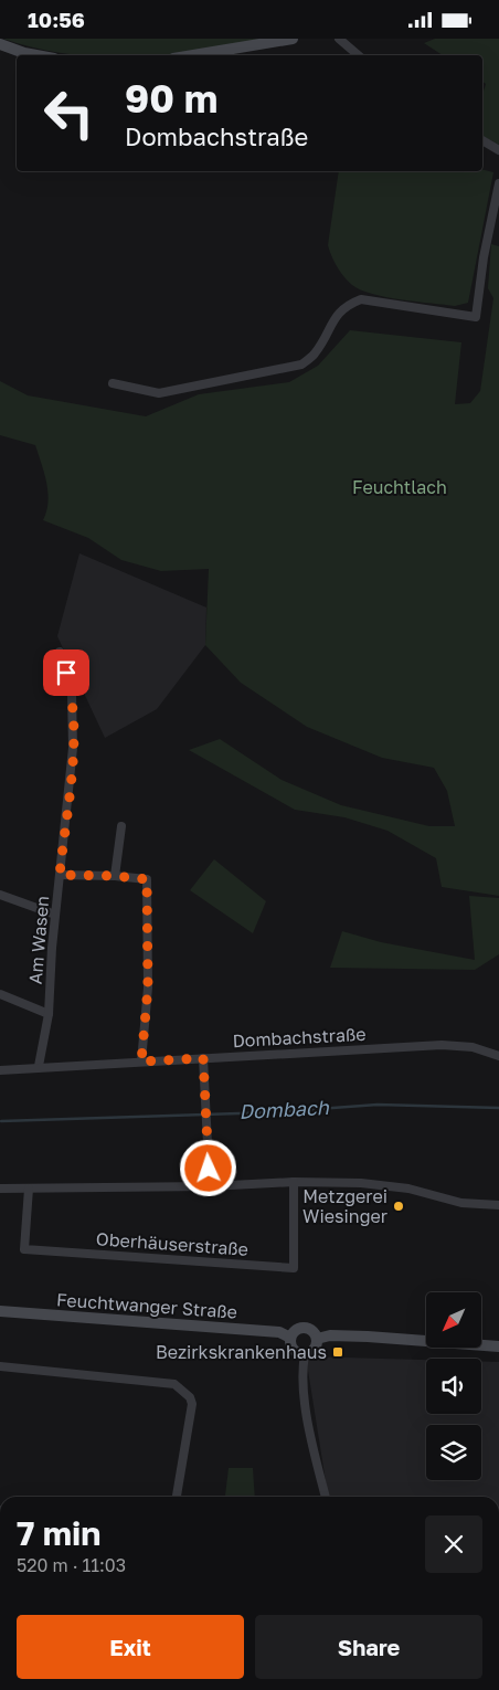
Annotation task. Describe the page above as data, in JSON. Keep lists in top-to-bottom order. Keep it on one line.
{"streets":{"main road":["Feuchtwanger Straße"],"street":["Am Wasen","Dombachstraße","Oberhäuserstraße"]},"crossings":[["Am Wasen","Dombachstraße"]],"water":["Dombach"],"parks":["Feuchtlach"],"places":{"other":["Metzgerei Wiesinger"],"transit":["Bezirkskrankenhaus"]},"north":"bottom left","page":{"status":"10:56","turn":["90 m","Dombachstraße"],"heading":["7 min","520 m · 11:03"],"buttons":["Exit","Share"]}}
